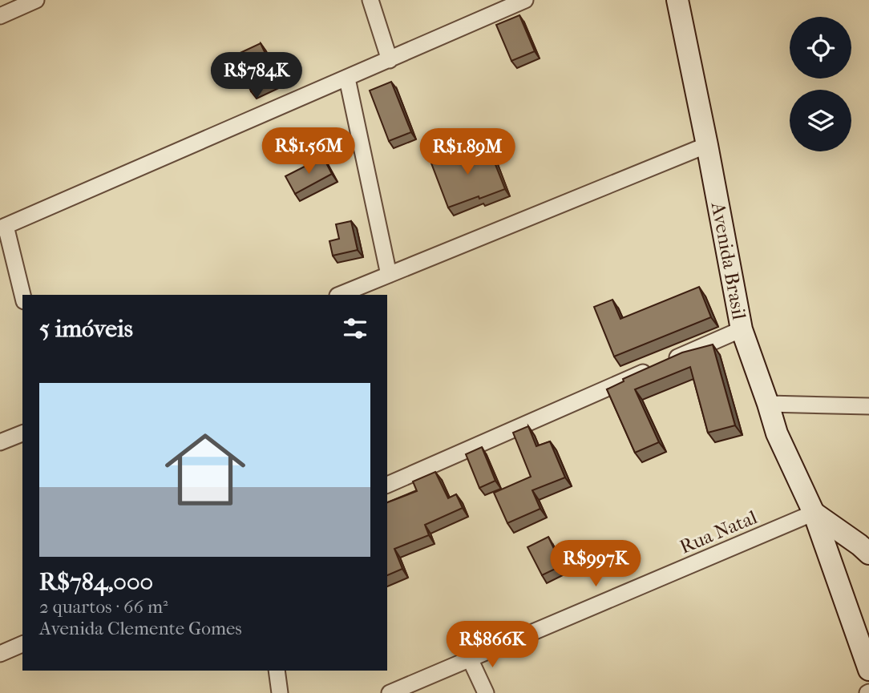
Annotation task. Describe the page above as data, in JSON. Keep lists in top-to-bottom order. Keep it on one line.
{"streets":{"street":["Avenida Brasil","Rua Natal"]},"crossings":[["Avenida Brasil","Rua Natal"]],"page":{"price":["R$784K","R$1.56M","R$1.89M","R$997K","R$866K"],"heading":"5 imóveis","list":[{"name":"R$784,000","note":"2 quartos · 66 m² · Avenida Clemente Gomes"}]}}
